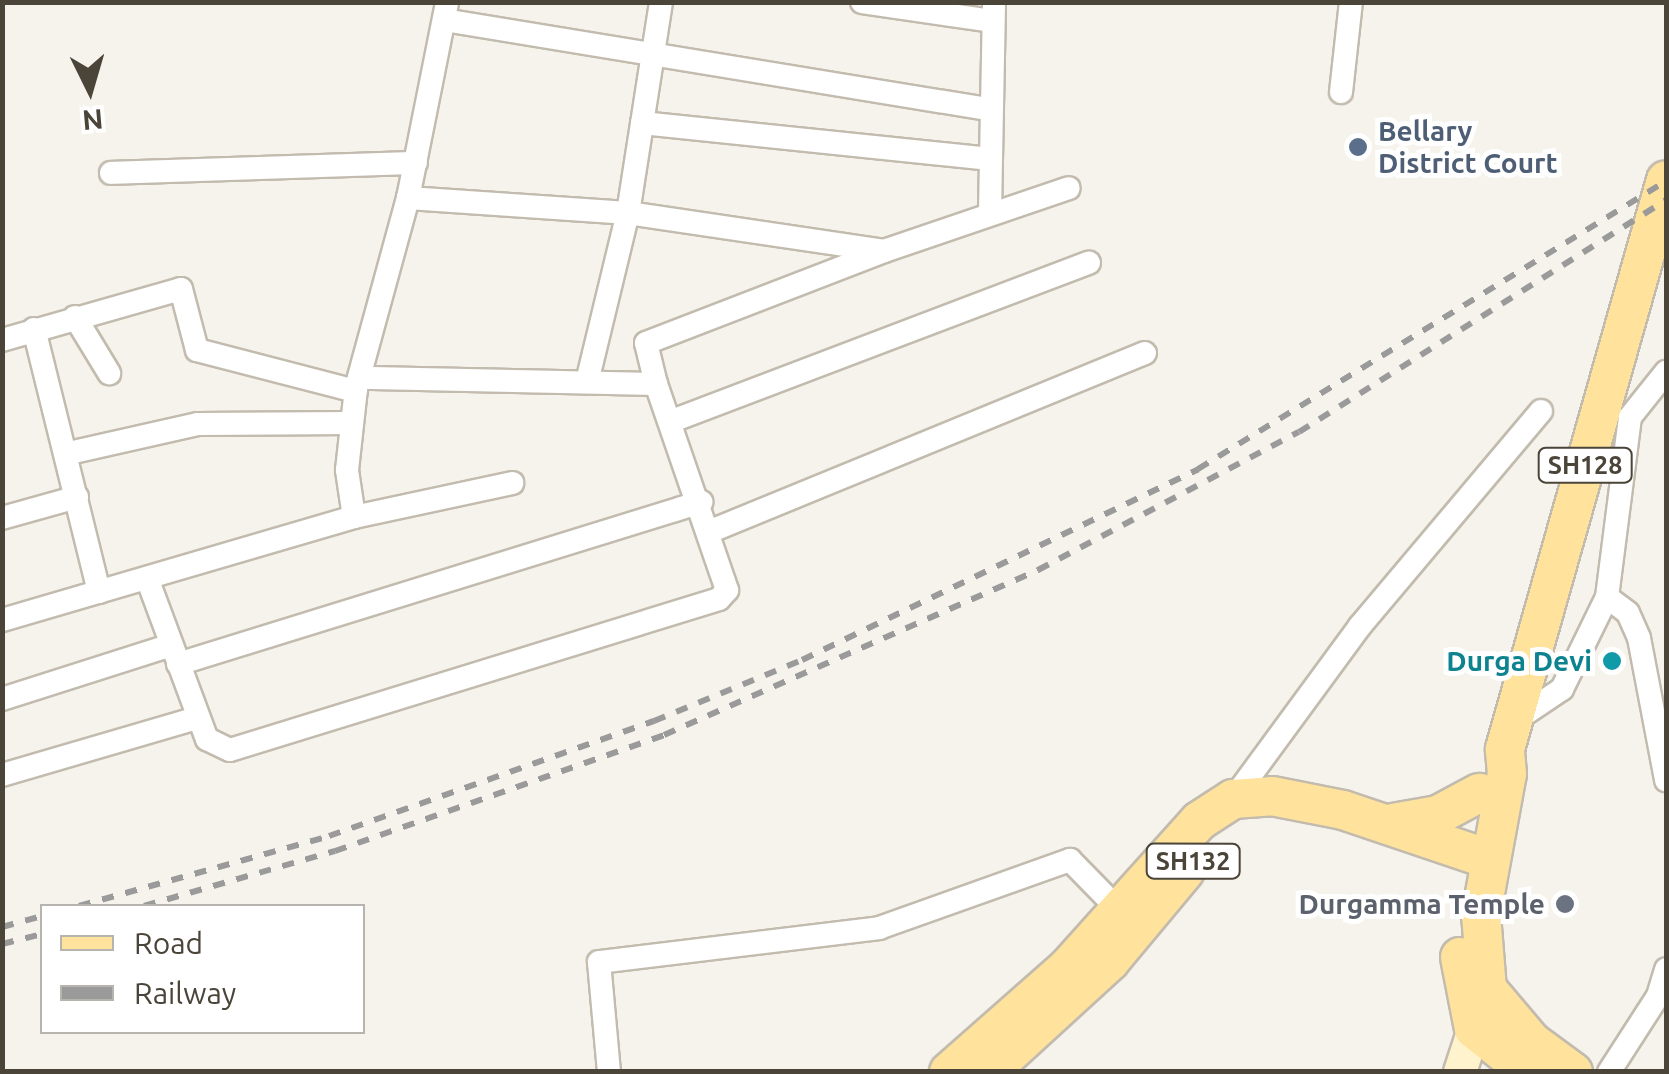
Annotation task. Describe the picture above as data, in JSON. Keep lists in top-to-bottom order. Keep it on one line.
{"streets":{"main road":["SH128","SH132"]},"crossings":[["SH128","SH132"]],"places":["Bellary District Court","Durga Devi","Durgamma Temple"],"legend":["Road","Railway"],"north":"bottom"}
